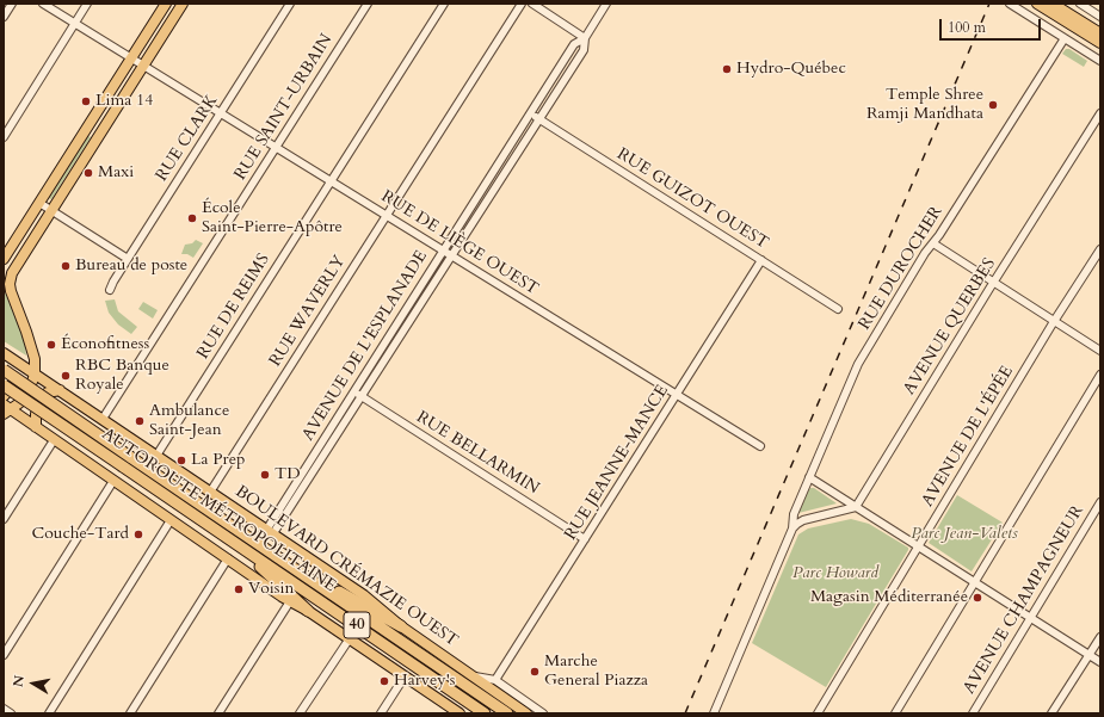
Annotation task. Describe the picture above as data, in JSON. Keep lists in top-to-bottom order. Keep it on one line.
{"streets":{"highway":["AUTOROUTE MÉTROPOLITAINE","40"],"main road":["BOULEVARD CRÉMAZIE OUEST"],"street":["RUE SAINT-URBAIN","RUE CLARK","RUE GUIZOT OUEST","RUE DE LIÈGE OUEST","RUE DUROCHER","RUE DE REIMS","RUE WAVERLY","AVENUE QUERBES","AVENUE DE L'ESPLANADE","AVENUE DE L'ÉPÉE","RUE BELLARMIN","RUE JEANNE-MANCE","AVENUE CHAMPAGNEUR"]},"crossings":[["RUE SAINT-URBAIN","RUE DE LIÈGE OUEST"],["RUE SAINT-URBAIN","BOULEVARD CRÉMAZIE OUEST"],["RUE CLARK","RUE DE LIÈGE OUEST"],["RUE GUIZOT OUEST","AVENUE DE L'ESPLANADE"],["RUE GUIZOT OUEST","RUE JEANNE-MANCE"],["RUE DE LIÈGE OUEST","RUE DE REIMS"],["RUE DE LIÈGE OUEST","RUE WAVERLY"],["RUE DE LIÈGE OUEST","AVENUE DE L'ESPLANADE"],["RUE DE LIÈGE OUEST","RUE JEANNE-MANCE"],["RUE DE REIMS","BOULEVARD CRÉMAZIE OUEST"],["RUE WAVERLY","BOULEVARD CRÉMAZIE OUEST"],["AVENUE DE L'ESPLANADE","RUE BELLARMIN"],["AVENUE DE L'ESPLANADE","BOULEVARD CRÉMAZIE OUEST"],["RUE BELLARMIN","RUE JEANNE-MANCE"]],"parks":["Parc Jean-Valets","Parc Howard"],"places":["Hydro-Québec","Lima 14","Temple Shree Ramji Mandhata","Maxi","École Saint-Pierre-Apôtre","Bureau de poste","Éconofitness","RBC Banque Royale","Ambulance Saint-Jean","La Prep","TD","Couche-Tard","Voisin","Magasin Méditerranée","Marche General Piazza","Harvey's"],"scale_bar":"100 m","north":"left"}
